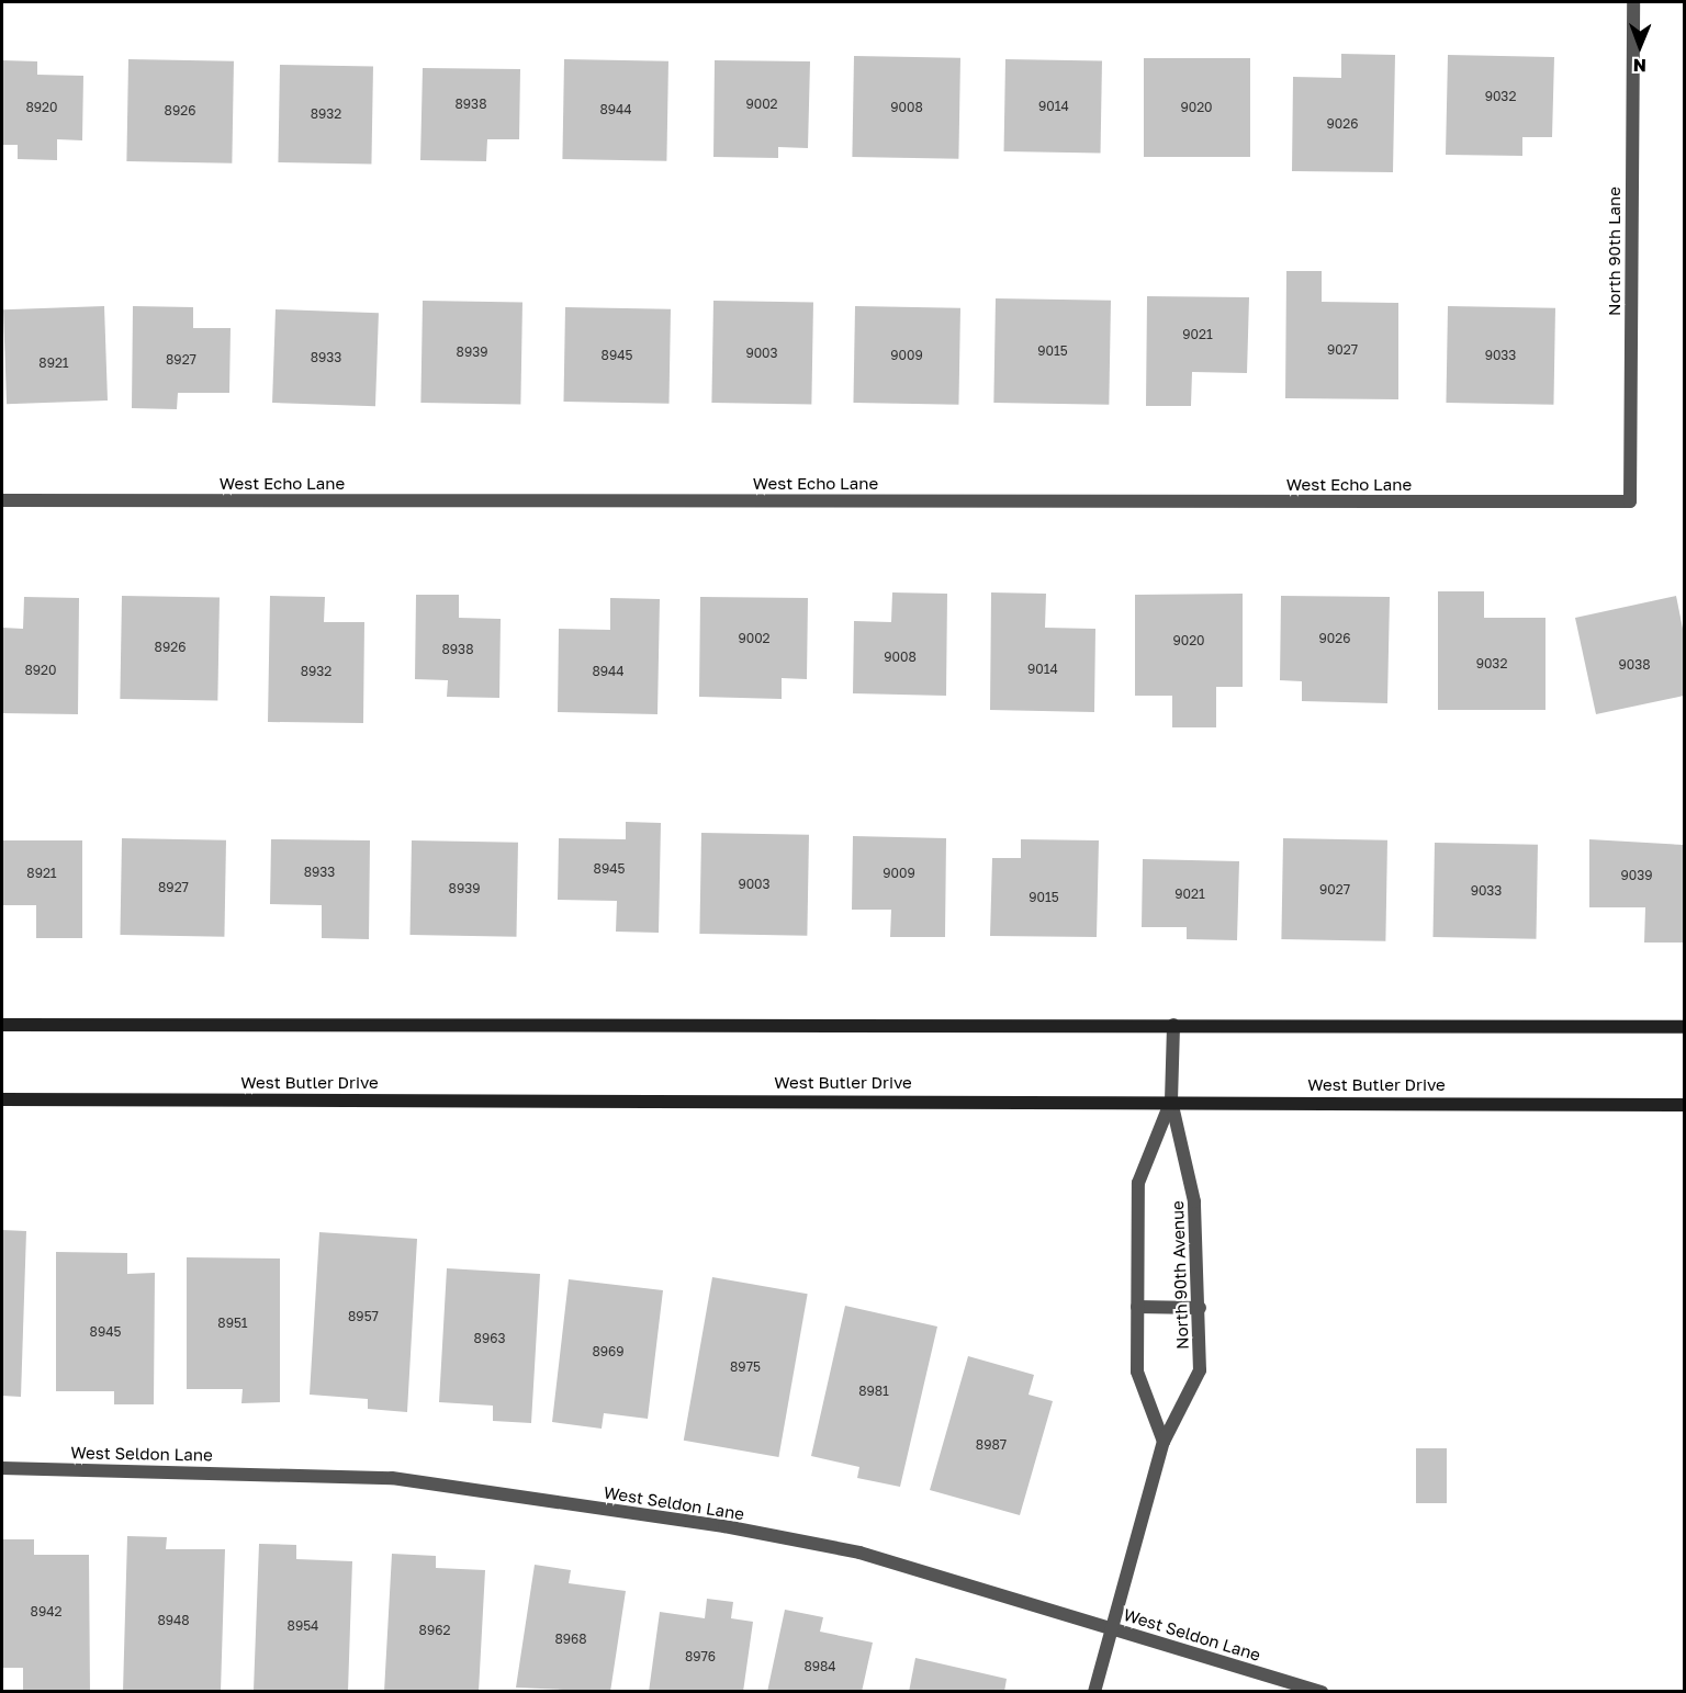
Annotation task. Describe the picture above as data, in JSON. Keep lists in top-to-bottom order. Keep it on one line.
{"streets":{"street":["North 90th Lane","West Echo Lane","West Butler Drive","North 90th Avenue","West Seldon Lane"]},"crossings":[["North 90th Lane","West Echo Lane"],["West Butler Drive","North 90th Avenue"],["North 90th Avenue","West Seldon Lane"]],"house_numbers":["9032","8938","9002","9014","8920","9008","9020","8944","8926","8932","9026","9021","9027","9015","8939","9003","8945","9009","9033","8933","8927","8921","9002","9026","9020","8926","8938","9008","9032","9038","9014","8920","8932","8944","8945","8933","8921","9009","9039","9003","8927","8939","9027","9033","9021","9015","8957","8951","8945","8963","8969","8975","8981","8987","8942","8948","8954","8962","8968","8976","8984"],"north":"bottom"}
